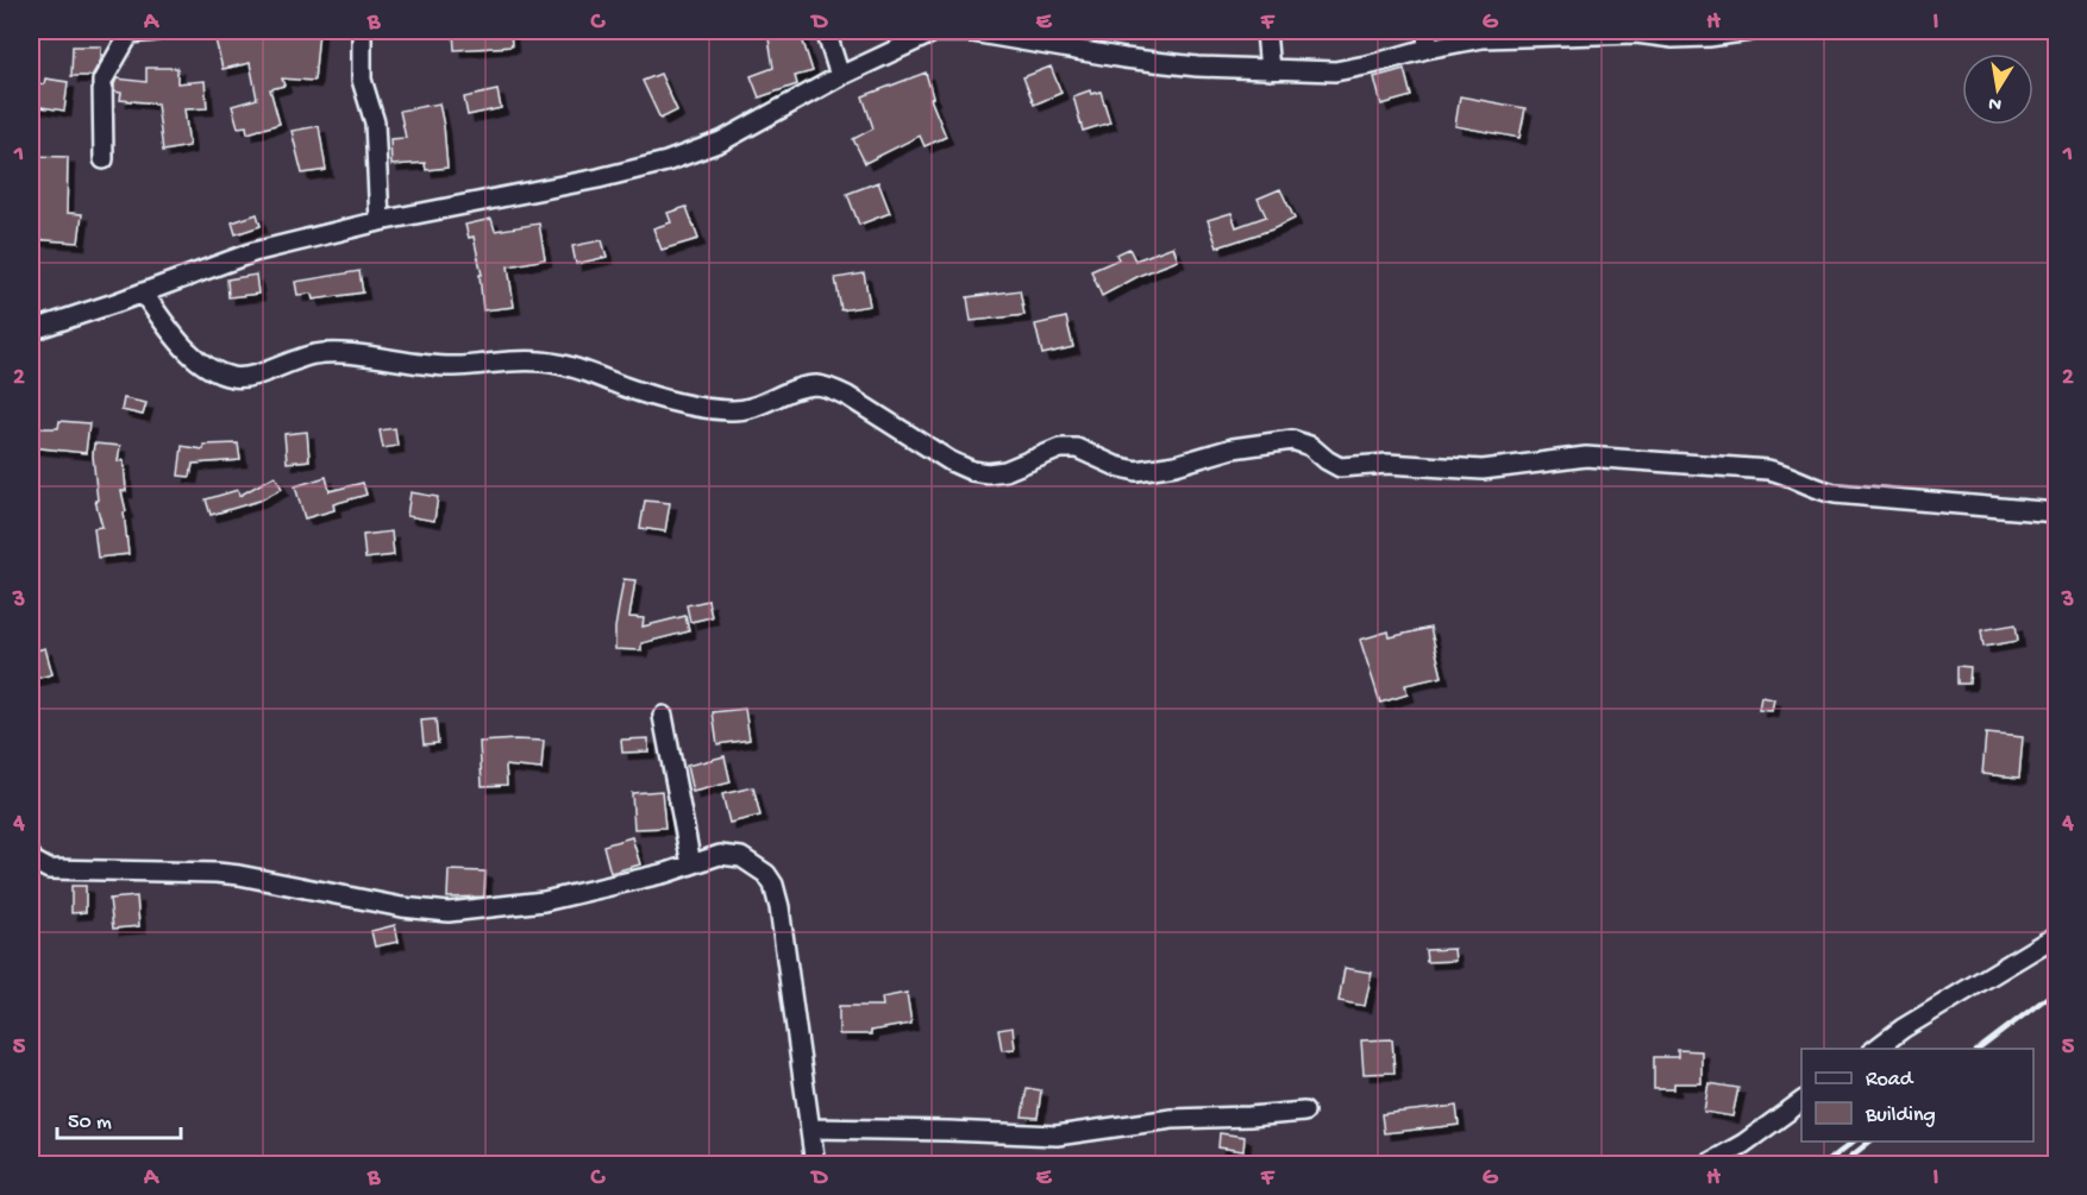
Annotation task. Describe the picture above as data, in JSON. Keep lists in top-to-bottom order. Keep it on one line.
{"legend":["Road","Building"],"scale_bar":"50 m","north":"bottom","grid":{"columns":["A","B","C","D","E","F","G","H","I"],"rows":["1","2","3","4","5"]}}
